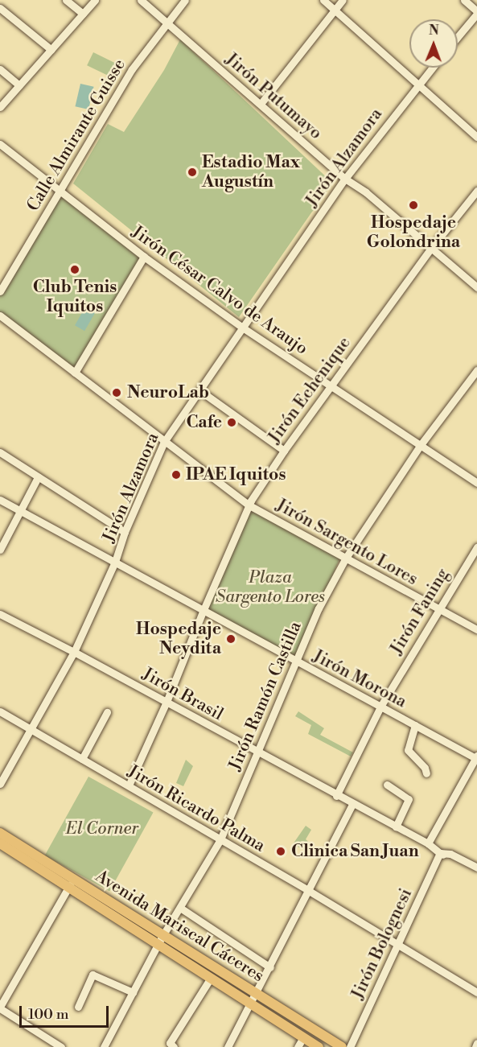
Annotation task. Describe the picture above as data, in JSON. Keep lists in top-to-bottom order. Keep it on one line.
{"streets":{"main road":["Avenida Mariscal Cáceres"],"street":["Jirón Putumayo","Calle Almirante Guisse","Jirón Alzamora","Jirón César Calvo de Araujo","Jirón Echenique","Jirón Sargento Lores","Jirón Faning","Jirón Morona","Jirón Brasil","Jirón Ramón Castilla","Jirón Ricardo Palma","Jirón Bolognesi"]},"crossings":[["Jirón Putumayo","Calle Almirante Guisse"],["Jirón Putumayo","Jirón Alzamora"],["Jirón Putumayo","Jirón Echenique"],["Calle Almirante Guisse","Jirón César Calvo de Araujo"],["Jirón Alzamora","Jirón César Calvo de Araujo"],["Jirón Alzamora","Jirón Sargento Lores"],["Jirón Alzamora","Jirón Morona"],["Jirón Alzamora","Jirón Brasil"],["Jirón Alzamora","Jirón Ricardo Palma"],["Jirón César Calvo de Araujo","Jirón Echenique"],["Jirón César Calvo de Araujo","Jirón Ramón Castilla"],["Jirón Echenique","Jirón Sargento Lores"],["Jirón Echenique","Jirón Morona"],["Jirón Echenique","Jirón Brasil"],["Jirón Echenique","Jirón Ricardo Palma"],["Jirón Sargento Lores","Jirón Faning"],["Jirón Sargento Lores","Jirón Ramón Castilla"],["Jirón Faning","Jirón Morona"],["Jirón Faning","Jirón Brasil"],["Jirón Morona","Jirón Ramón Castilla"],["Jirón Brasil","Jirón Ramón Castilla"],["Jirón Brasil","Jirón Bolognesi"],["Jirón Ramón Castilla","Jirón Ricardo Palma"],["Jirón Ramón Castilla","Avenida Mariscal Cáceres"],["Jirón Ricardo Palma","Jirón Bolognesi"]],"parks":["Plaza Sargento Lores","El Corner"],"places":["Estadio Max Augustín","Hospedaje Golondrina","Club Tenis Iquitos","NeuroLab","Cafe","IPAE Iquitos","Hospedaje Neydita","Clinica San Juan"],"scale_bar":"100 m","north":"top"}
